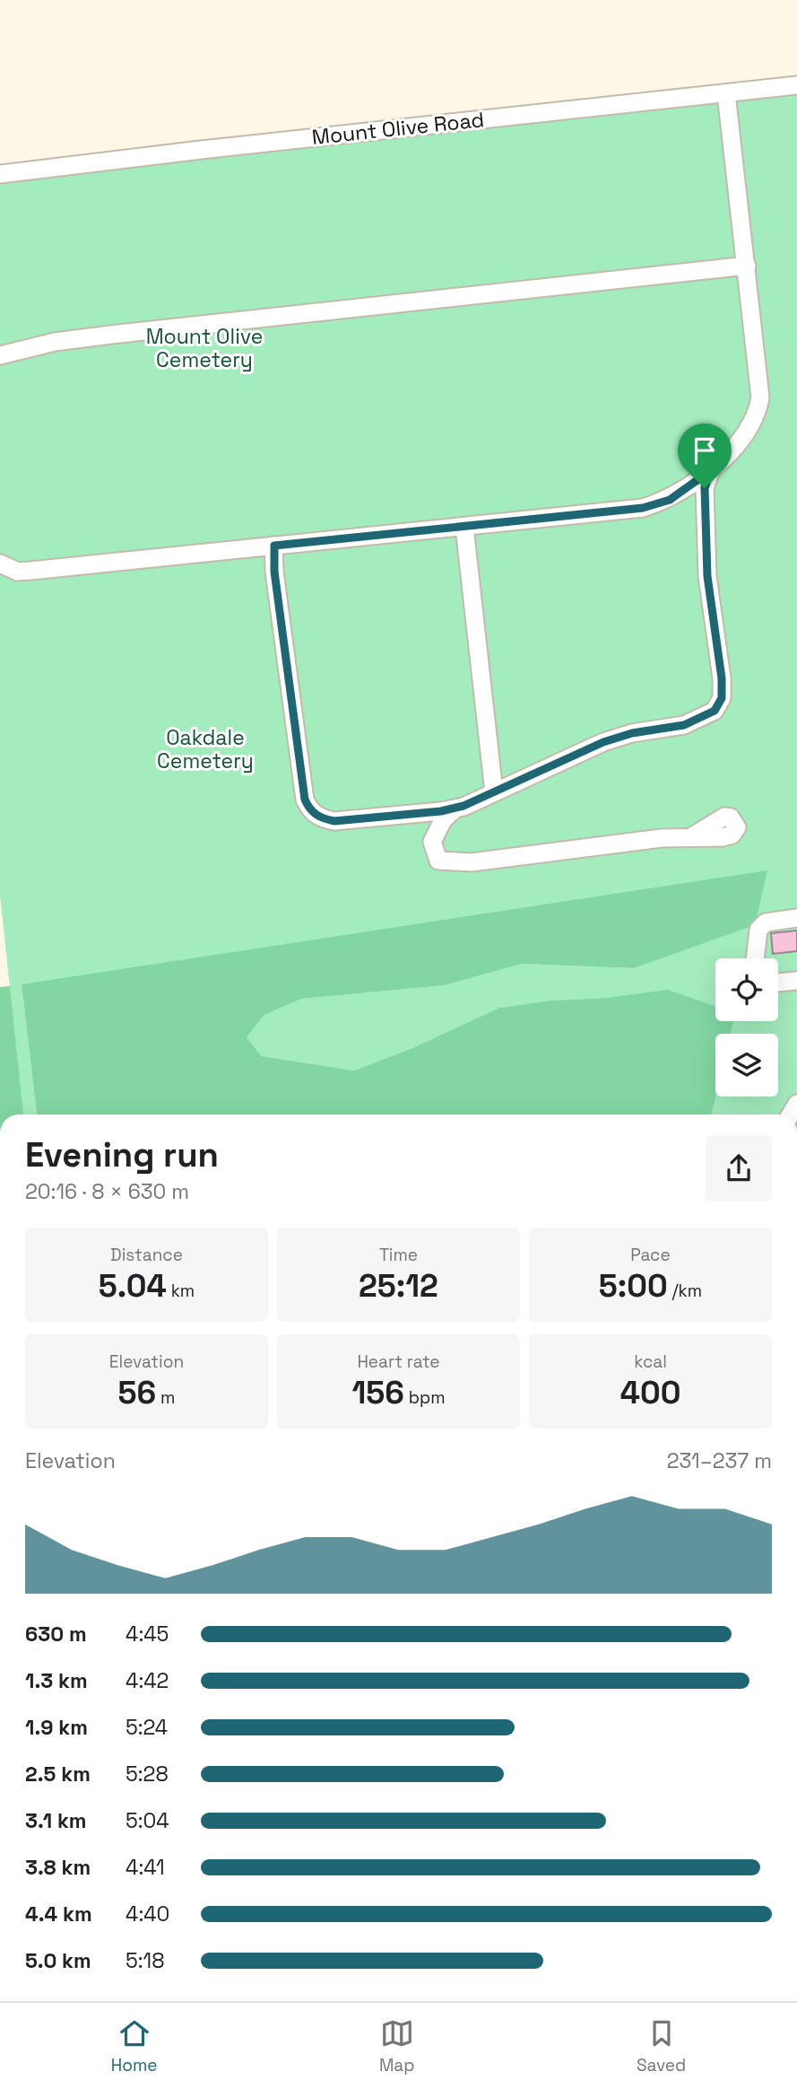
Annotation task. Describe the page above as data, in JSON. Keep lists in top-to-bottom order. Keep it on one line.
{"streets":{"street":["Mount Olive Road"]},"parks":["Mount Olive Cemetery","Oakdale Cemetery"],"page":{"heading":["Evening run","20:16 · 8 × 630 m"],"stats":[["Distance","5.04 km"],["Time","25:12"],["Pace","5:00 /km"],["Elevation","56 m"],["Heart rate","156 bpm"],["kcal","400"]],"chart":["Elevation","231–237 m"],"list":[{"name":"630 m","note":"4:45"},{"name":"1.3 km","note":"4:42"},{"name":"1.9 km","note":"5:24"},{"name":"2.5 km","note":"5:28"},{"name":"3.1 km","note":"5:04"},{"name":"3.8 km","note":"4:41"},{"name":"4.4 km","note":"4:40"},{"name":"5.0 km","note":"5:18"}],"tabs":["Home","Map","Saved"]}}
